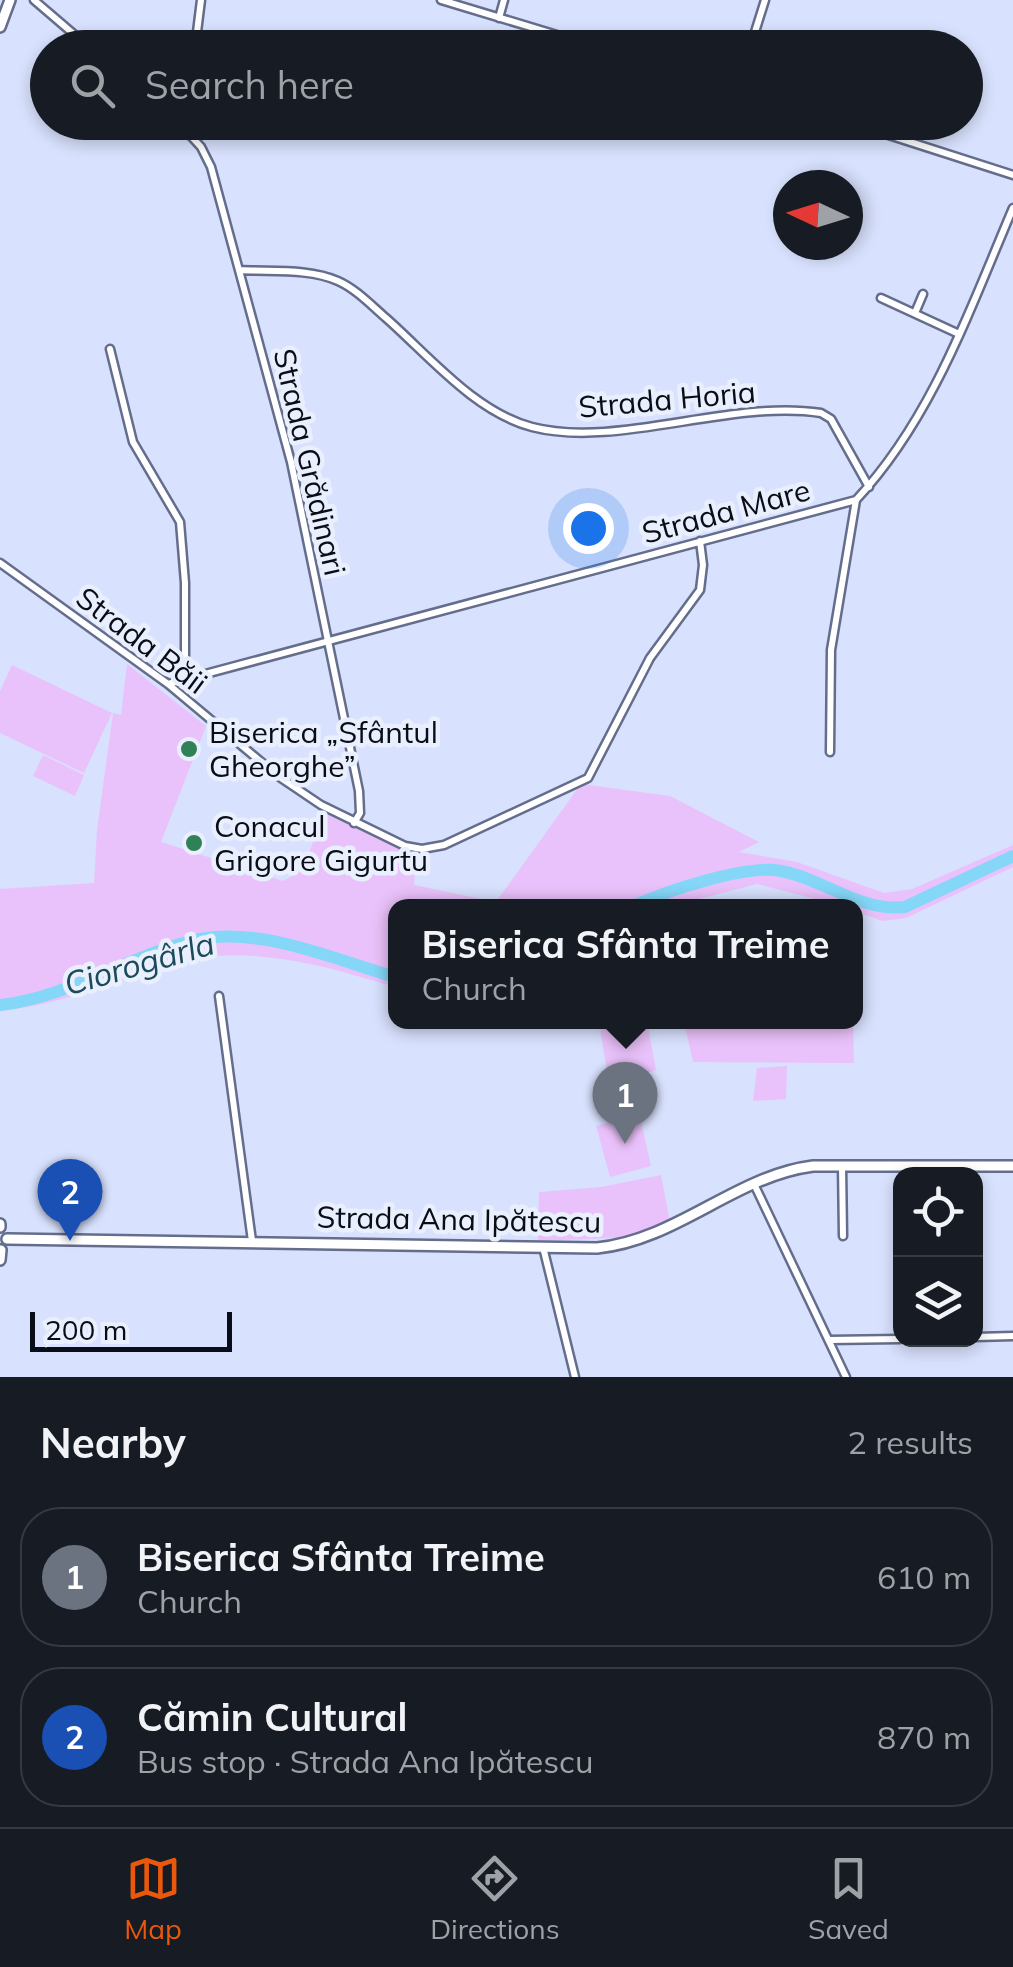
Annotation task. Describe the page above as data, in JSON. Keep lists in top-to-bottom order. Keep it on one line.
{"streets":{"main road":["Strada Ana Ipătescu"],"street":["Strada Horia","Strada Grădinari","Strada Mare","Strada Băii"]},"crossings":[["Strada Horia","Strada Grădinari"],["Strada Horia","Strada Mare"],["Strada Grădinari","Strada Mare"],["Strada Grădinari","Strada Băii"],["Strada Mare","Strada Băii"]],"water":["Ciorogârla"],"places":["Biserica „Sfântul Gheorghe”","Conacul Grigore Gigurtu"],"scale_bar":"200 m","north":"left","page":{"search":"Search here","popup":["Biserica Sfânta Treime","Church"],"pins":["1","2"],"scale":"200 m","heading":["Nearby","2 results"],"list":[{"mark":"1","name":"Biserica Sfânta Treime","note":"Church","value":"610 m"},{"mark":"2","name":"Cămin Cultural","note":"Bus stop · Strada Ana Ipătescu","value":"870 m"}],"nav":["Map","Directions","Saved"]}}
